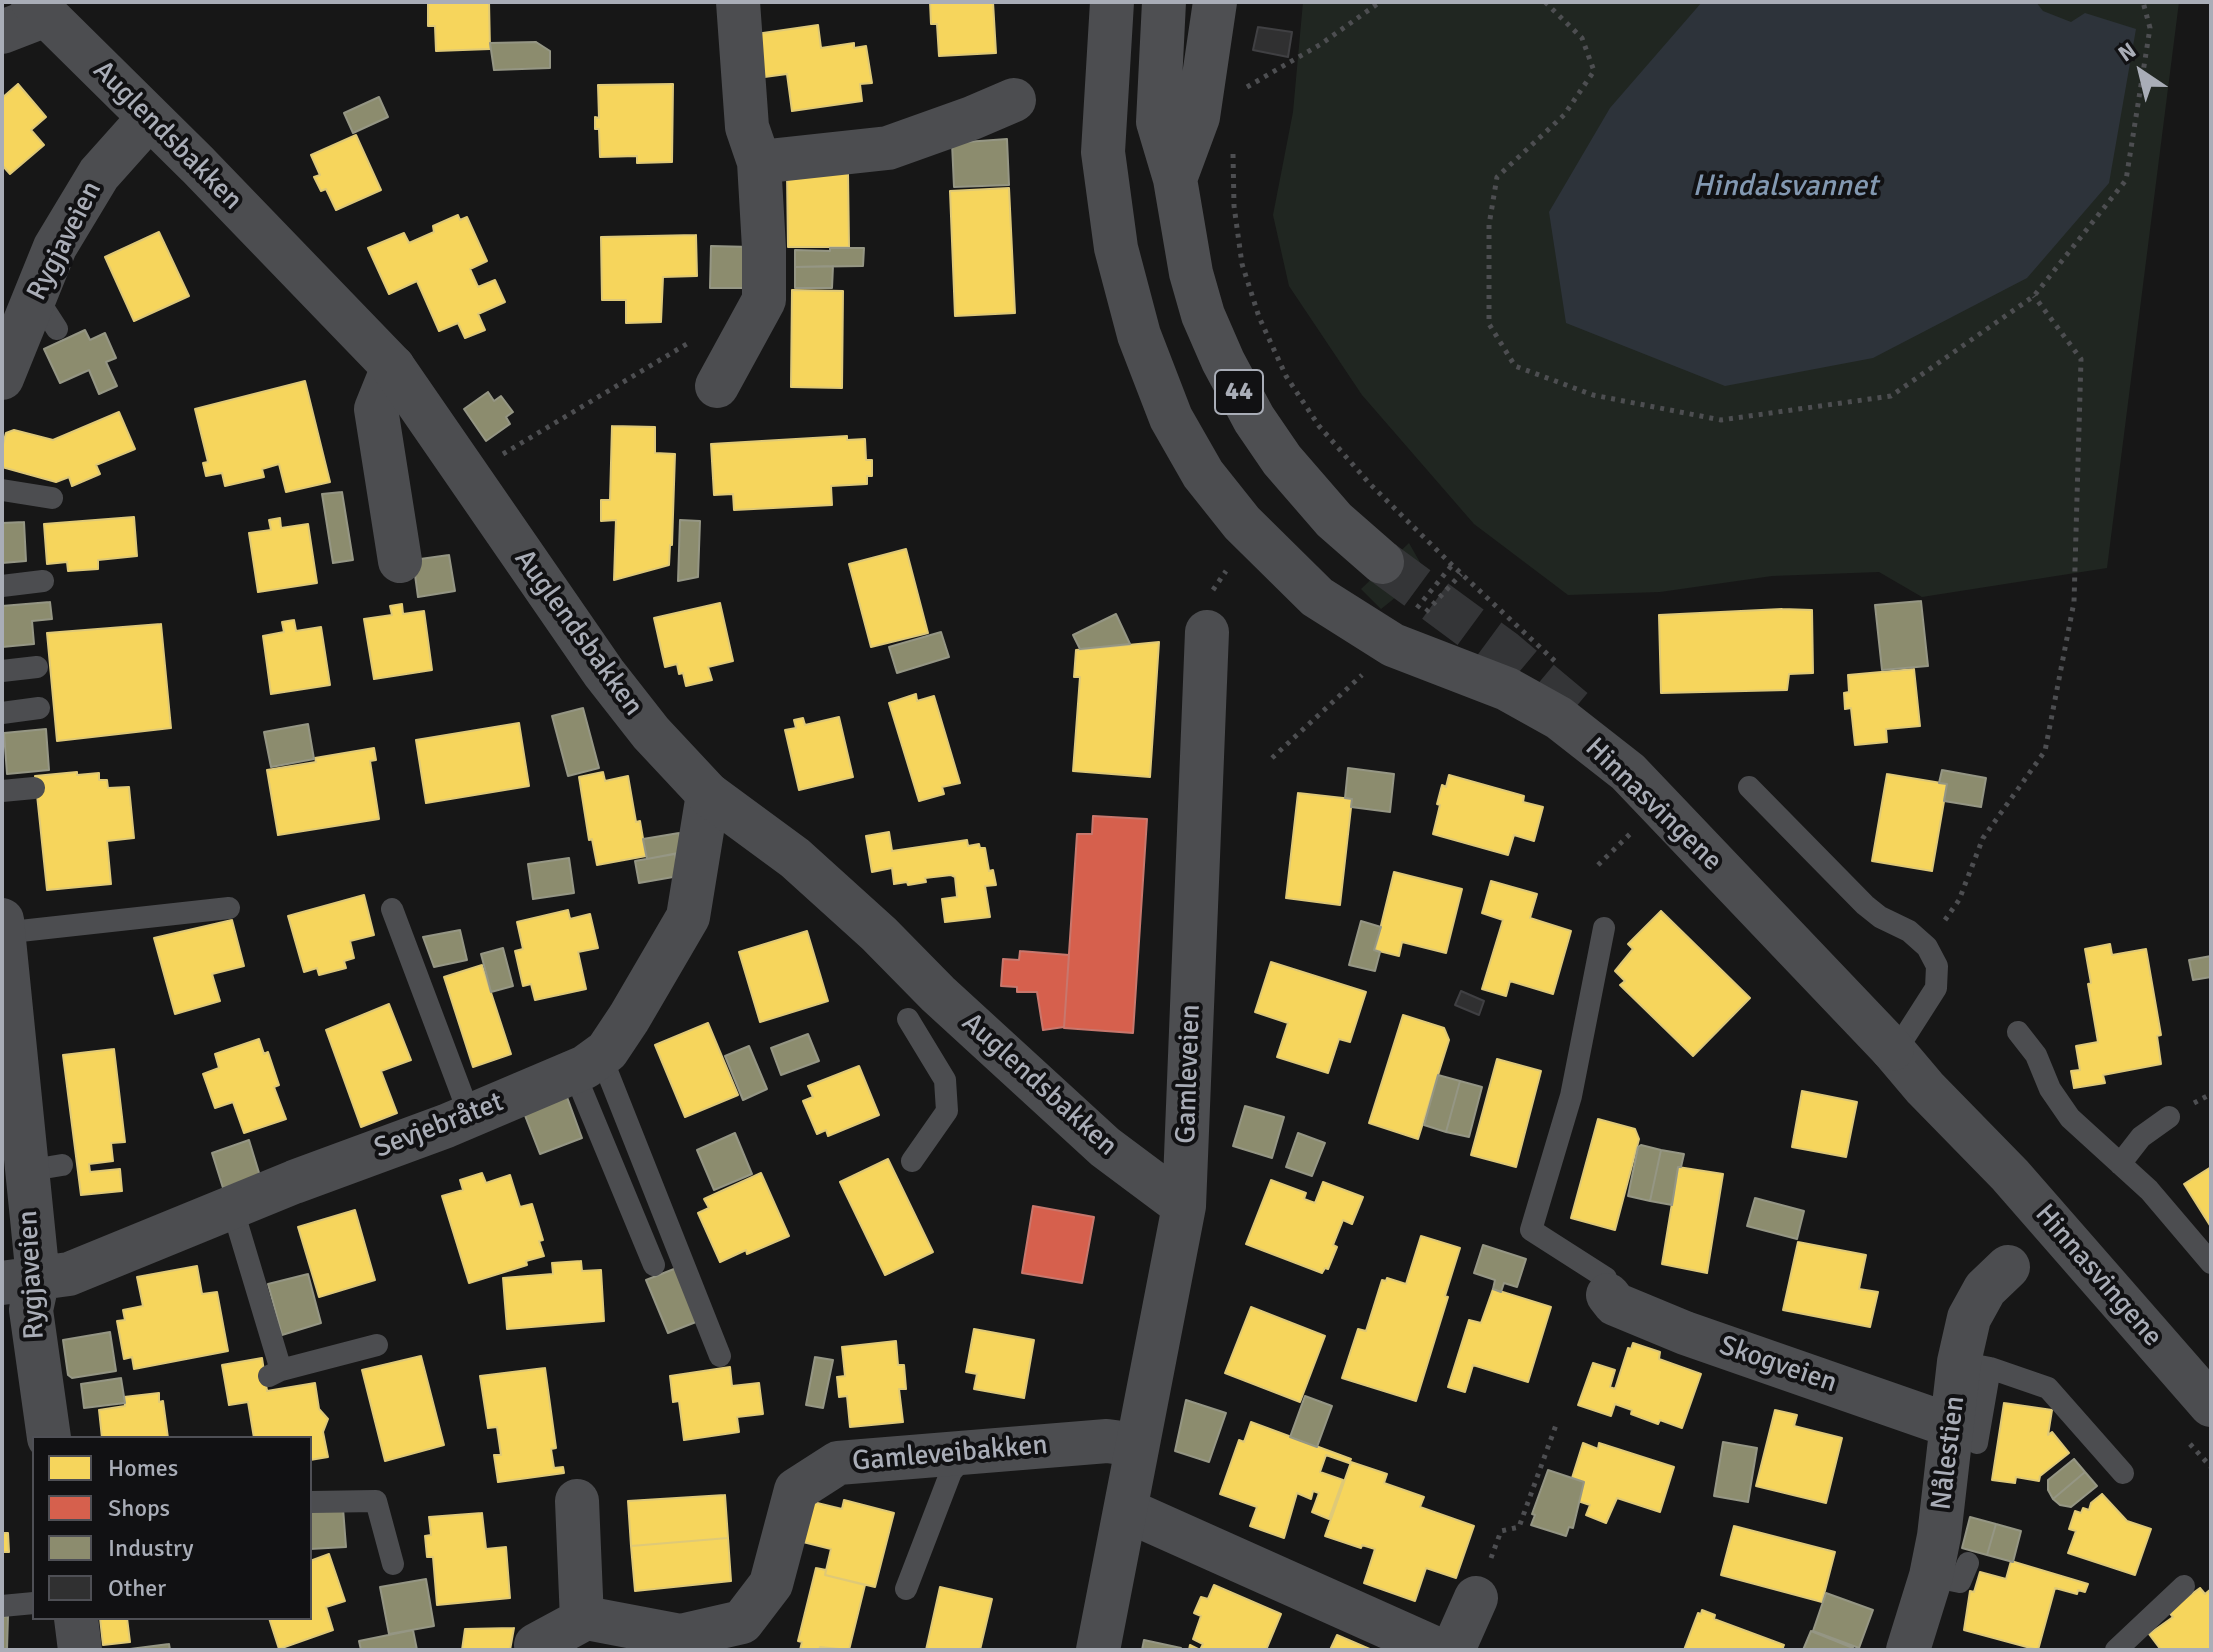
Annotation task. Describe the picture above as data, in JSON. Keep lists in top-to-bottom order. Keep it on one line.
{"streets":{"main road":["44"],"street":["Auglendsbakken","Rygjaveien","Hinnasvingene","Gamleveien","Sevjebråtet","Skogveien","Nålestien","Gamleveibakken"]},"crossings":[["Auglendsbakken","Rygjaveien"],["Auglendsbakken","Gamleveien"],["Rygjaveien","Sevjebråtet"],["Gamleveien","Gamleveibakken"],["Skogveien","Nålestien"]],"water":["Hindalsvannet"],"legend":["Homes","Shops","Industry","Other"],"north":"top left"}
